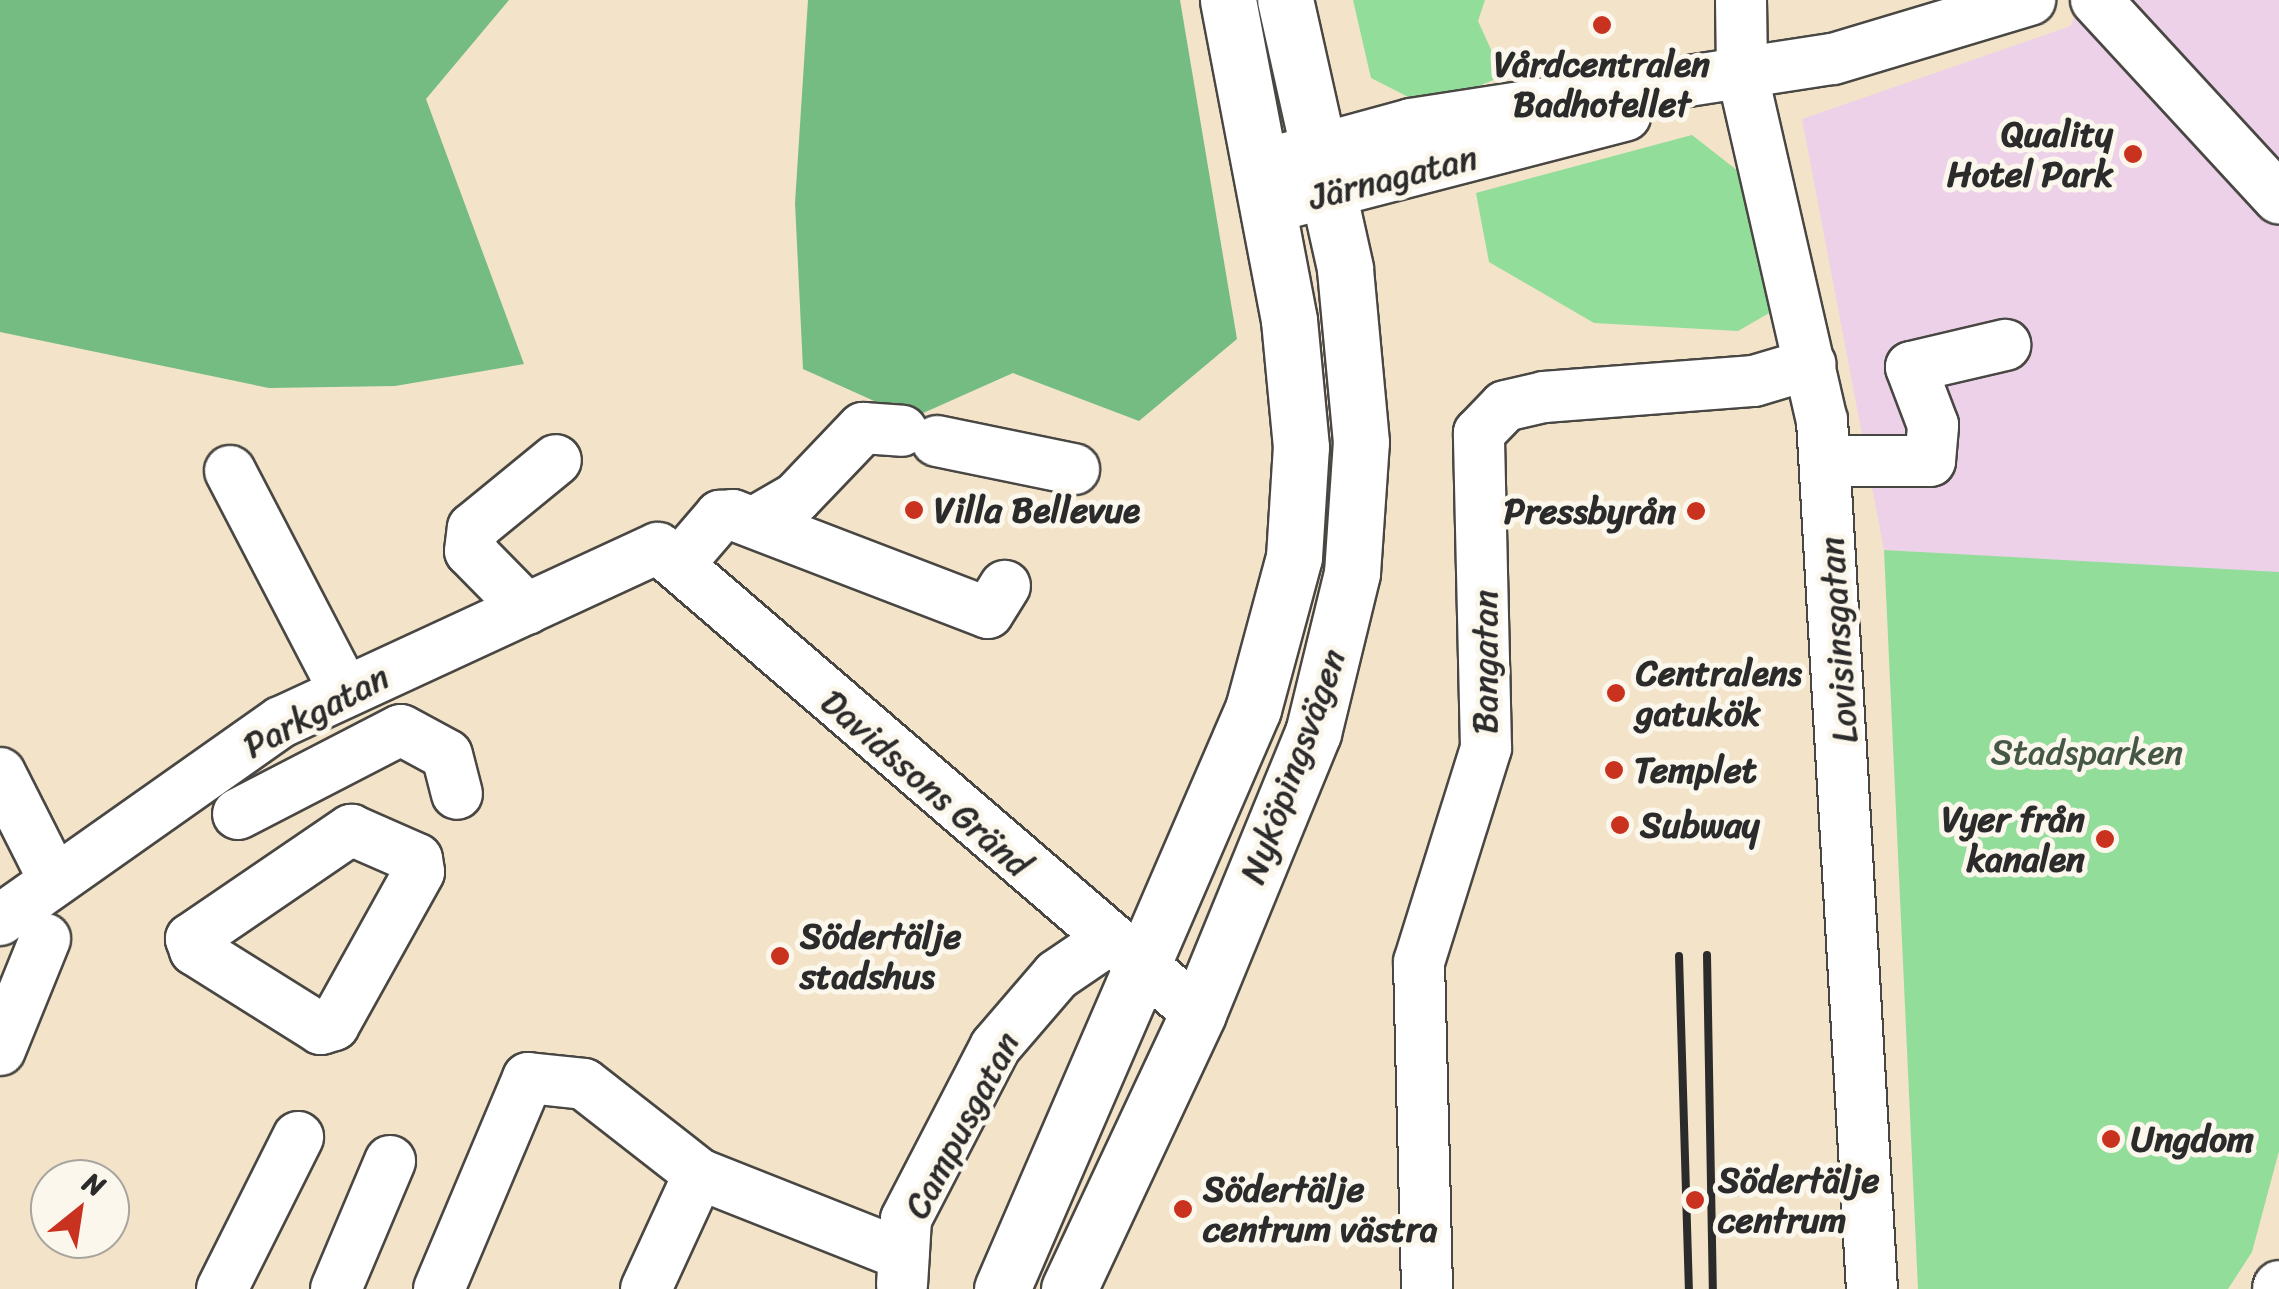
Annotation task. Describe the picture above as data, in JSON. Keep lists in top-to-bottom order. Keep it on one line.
{"streets":{"main road":["Nyköpingsvägen"],"street":["Järnagatan","Lovisinsgatan","Bangatan","Parkgatan","Davidssons Gränd","Campusgatan"]},"crossings":[["Järnagatan","Lovisinsgatan"],["Järnagatan","Nyköpingsvägen"],["Lovisinsgatan","Bangatan"],["Parkgatan","Davidssons Gränd"],["Nyköpingsvägen","Davidssons Gränd"],["Nyköpingsvägen","Campusgatan"],["Davidssons Gränd","Campusgatan"]],"parks":["Stadsparken"],"places":["Vårdcentralen Badhotellet","Quality Hotel Park","Villa Bellevue","Pressbyrån","Centralens gatukök","Templet","Subway","Vyer från kanalen","Södertälje stadshus","Ungdom","Södertälje centrum","Södertälje centrum västra"],"north":"top right"}
